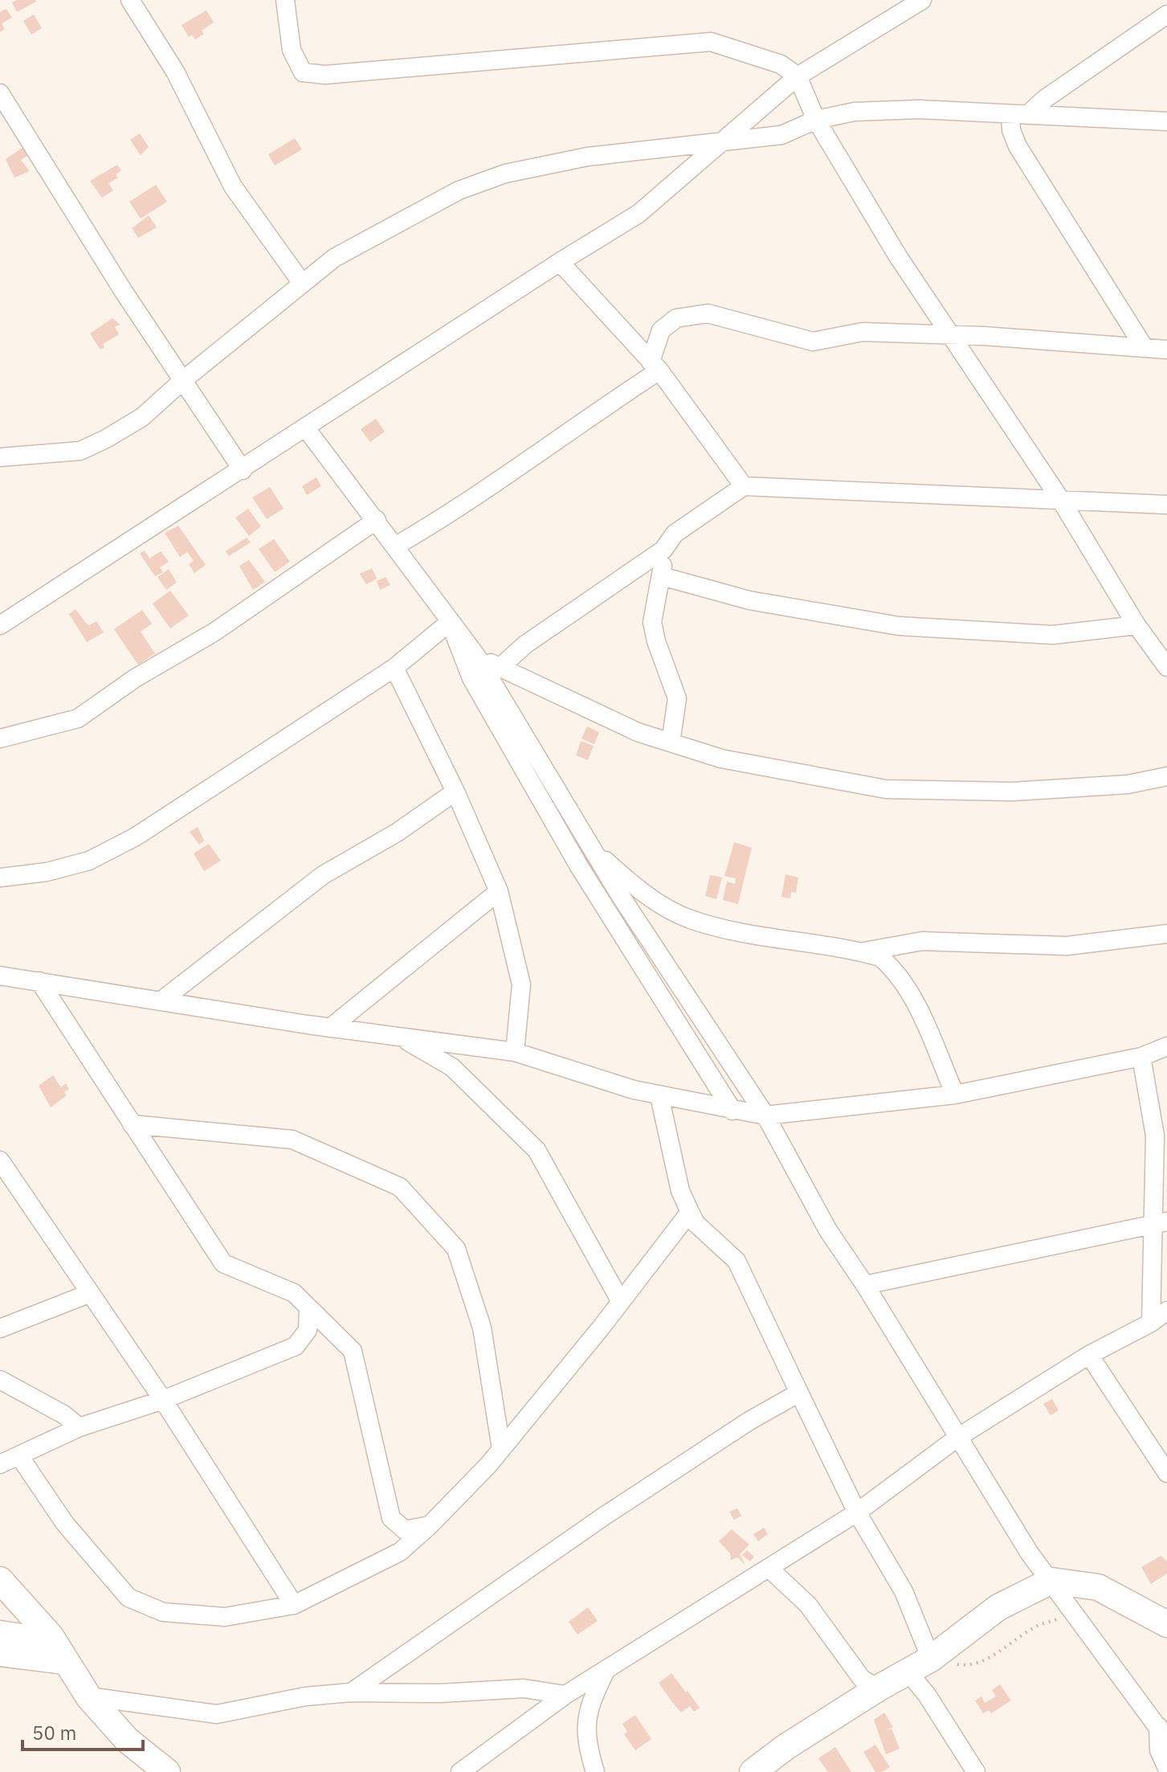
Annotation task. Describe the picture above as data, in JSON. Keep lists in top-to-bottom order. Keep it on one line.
{"scale_bar":"50 m"}
